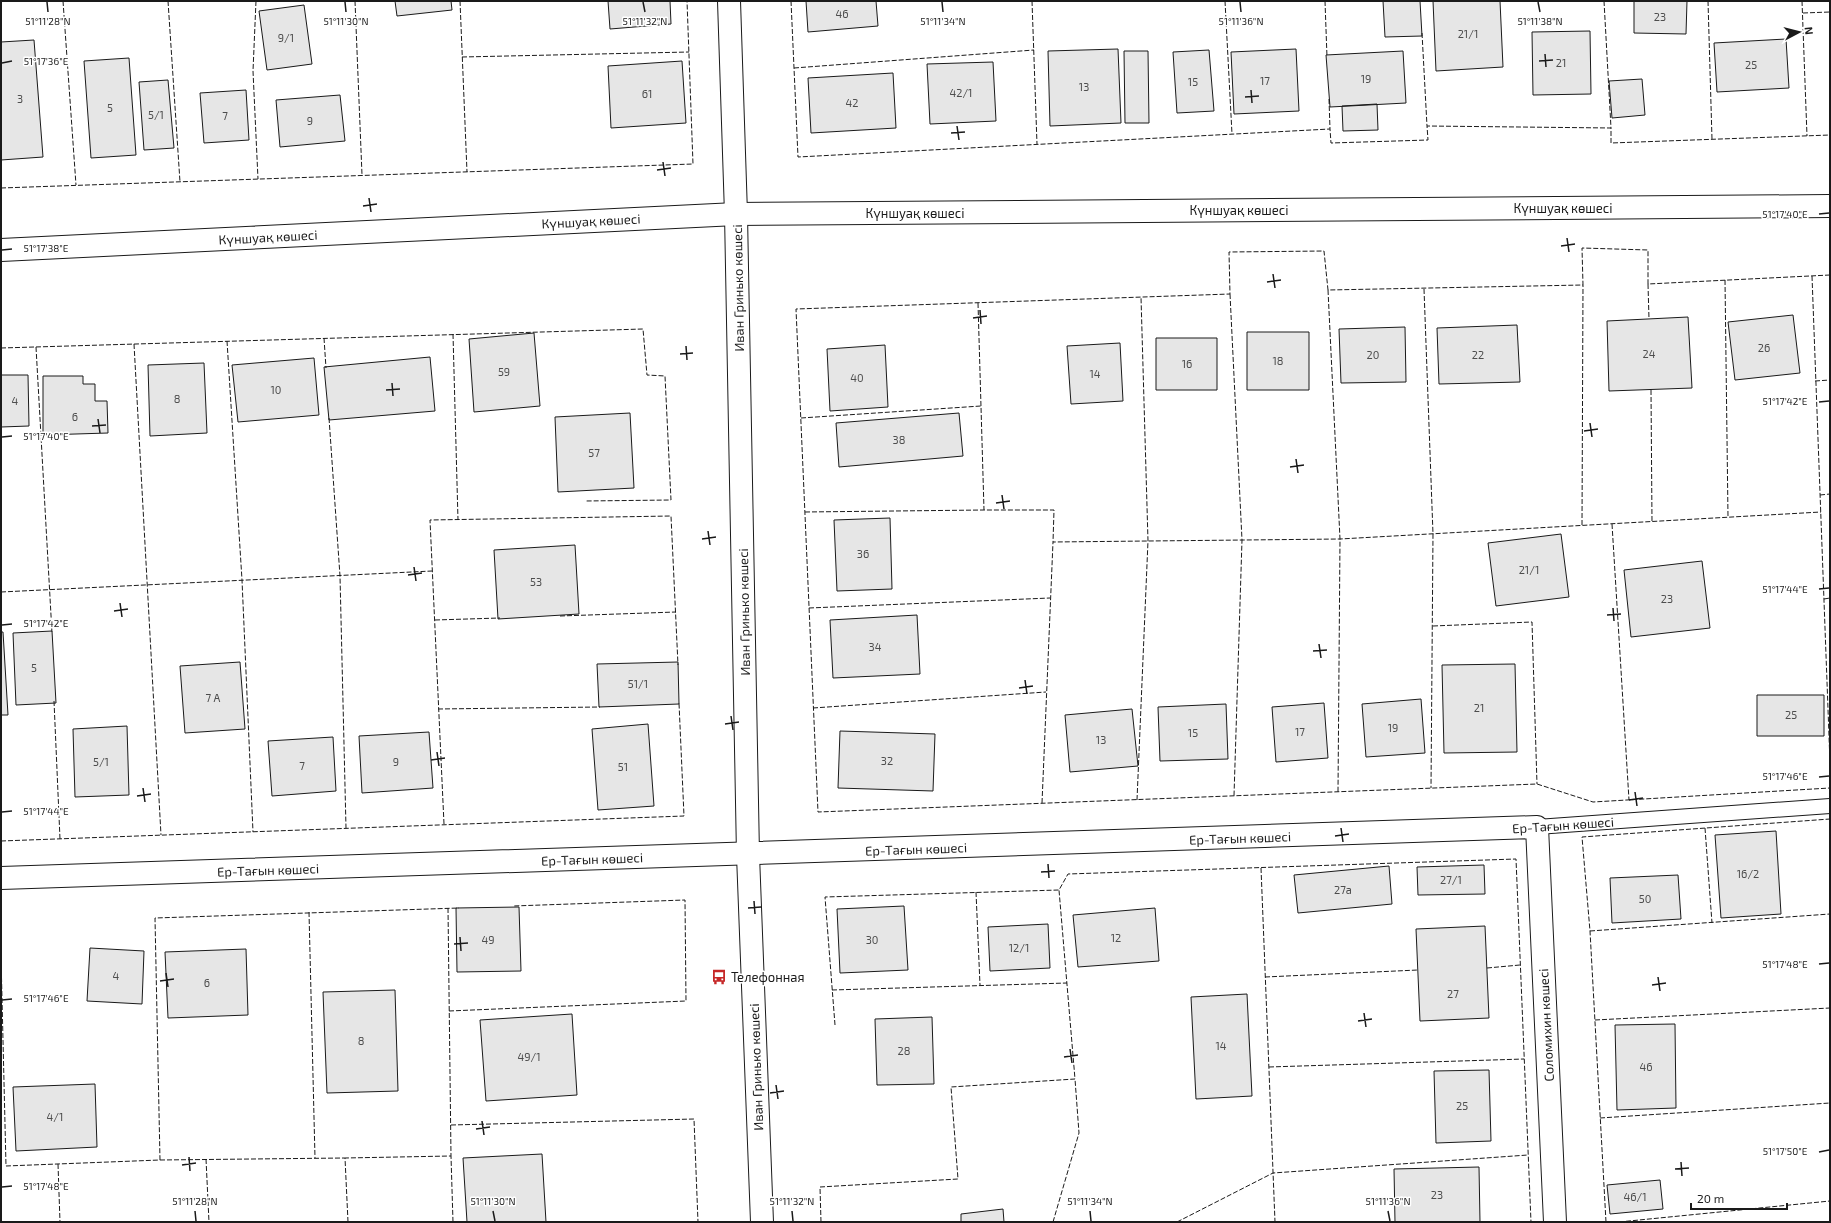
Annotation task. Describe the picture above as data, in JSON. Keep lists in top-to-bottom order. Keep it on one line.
{"streets":{"street":["Күншуақ көшесі","Иван Гринько көшесі","Ер-Тағын көшесі","Соломихин көшесі"]},"crossings":[["Күншуақ көшесі","Иван Гринько көшесі"],["Иван Гринько көшесі","Ер-Тағын көшесі"],["Ер-Тағын көшесі","Соломихин көшесі"]],"places":{"bus stop":["Телефонная"]},"house_numbers":["46","23","21/1","9/1","21","25","19","17","15","13","42/1","61","3","42","5","5/1","7","9","26","24","20","22","18","16","59","14","40","10","8","4","6","38","57","36","21/1","53","23","34","5","51/1","7 А","21","25","19","17","15","13","32","5/1","9","7","51","16/2","27/1","27а","50","12","49","30","12/1","4","6","27","8","14","28","49/1","46","25","4/1","23","46/1"],"scale_bar":"20 m","north":"right","coordinates":["51°11'28\"N","51°11'30\"N","51°11'32\"N","51°11'34\"N","51°11'36\"N","51°11'38\"N","51°17'36\"E","51°17'40\"E","51°17'38\"E","51°17'42\"E","51°17'44\"E","51°17'46\"E","51°17'48\"E","51°17'50\"E"]}
